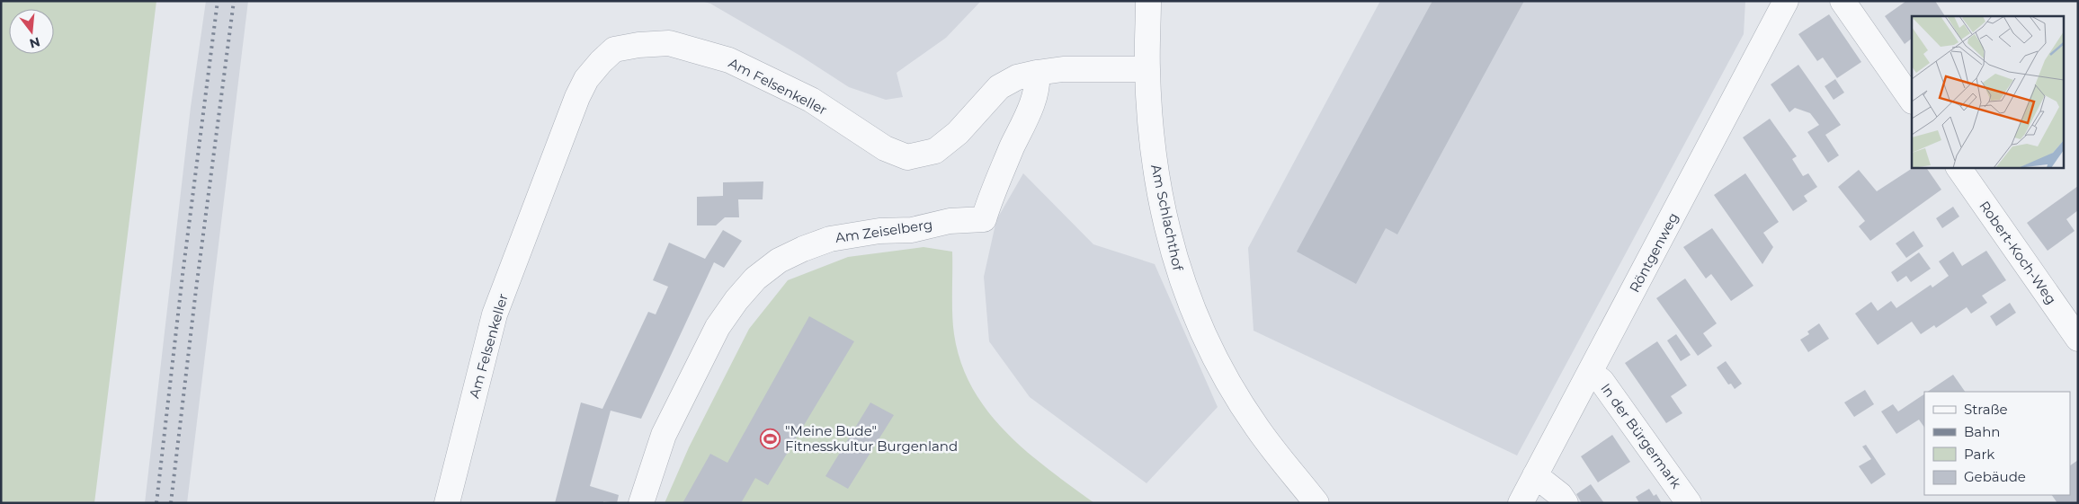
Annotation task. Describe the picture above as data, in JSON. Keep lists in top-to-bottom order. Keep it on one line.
{"streets":{"street":["Am Felsenkeller","Am Schlachthof","Am Zeiselberg","Röntgenweg","Robert-Koch-Weg","In der Bürgermark"]},"crossings":[["Am Felsenkeller","Am Schlachthof"],["Am Felsenkeller","Am Zeiselberg"],["Röntgenweg","In der Bürgermark"]],"places":{"sports":["\"Meine Bude\" Fitnesskultur Burgenland"]},"legend":["Straße","Bahn","Park","Gebäude"],"north":"bottom"}
